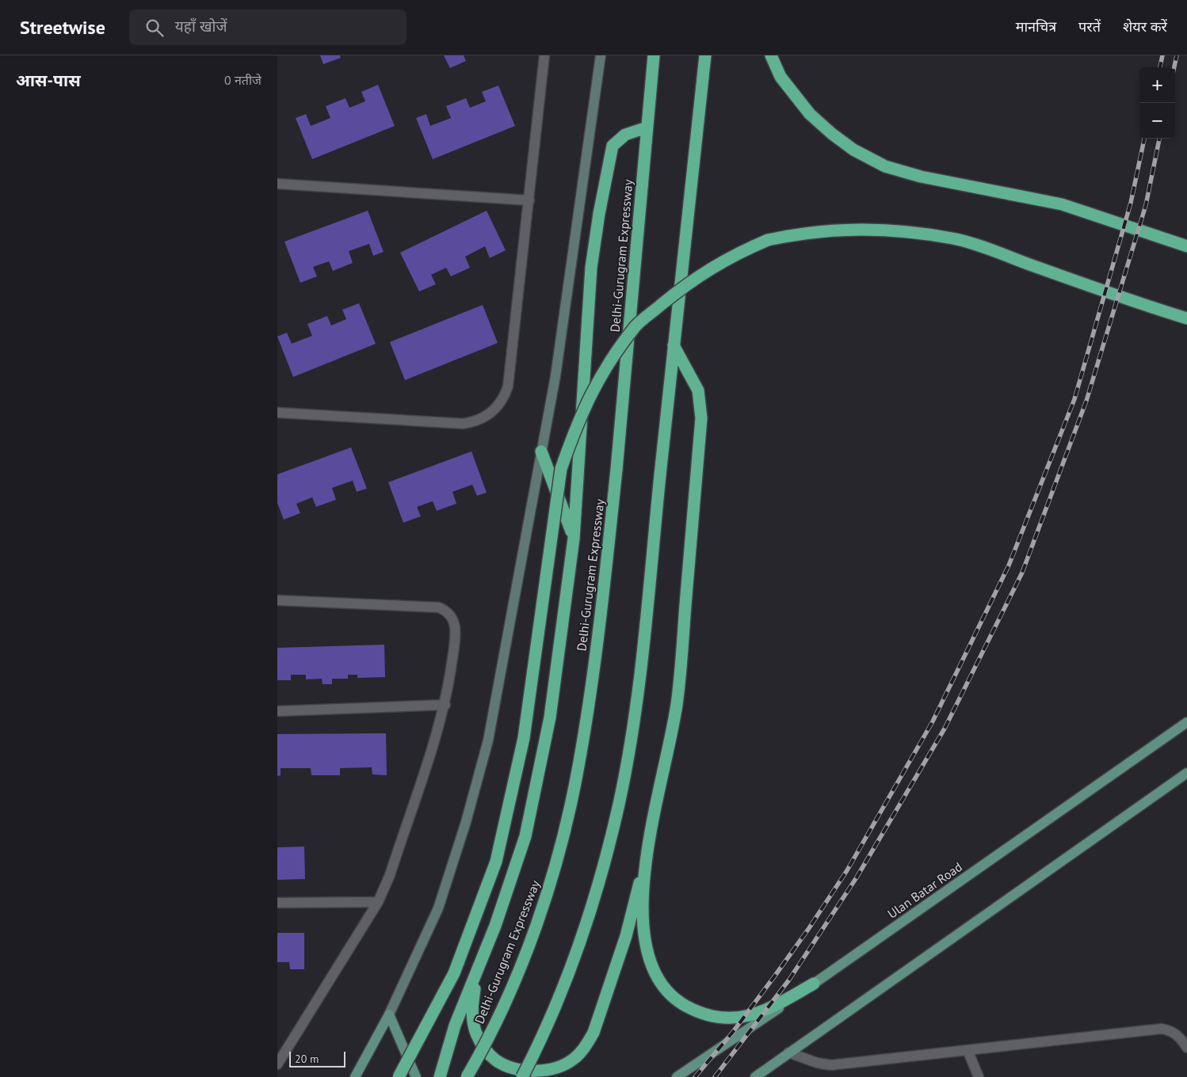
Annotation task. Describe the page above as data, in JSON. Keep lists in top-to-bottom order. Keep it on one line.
{"streets":{"highway":["Delhi-Gurugram Expressway"],"main road":["Ulan Batar Road"]},"scale_bar":"20 m","page":{"header":"Streetwise","search":"यहाँ खोजें","nav":["मानचित्र","परतें","शेयर करें"],"heading":["आस-पास","0 नतीजे"],"map_buttons":["+","−"],"scale":"20 m"}}
